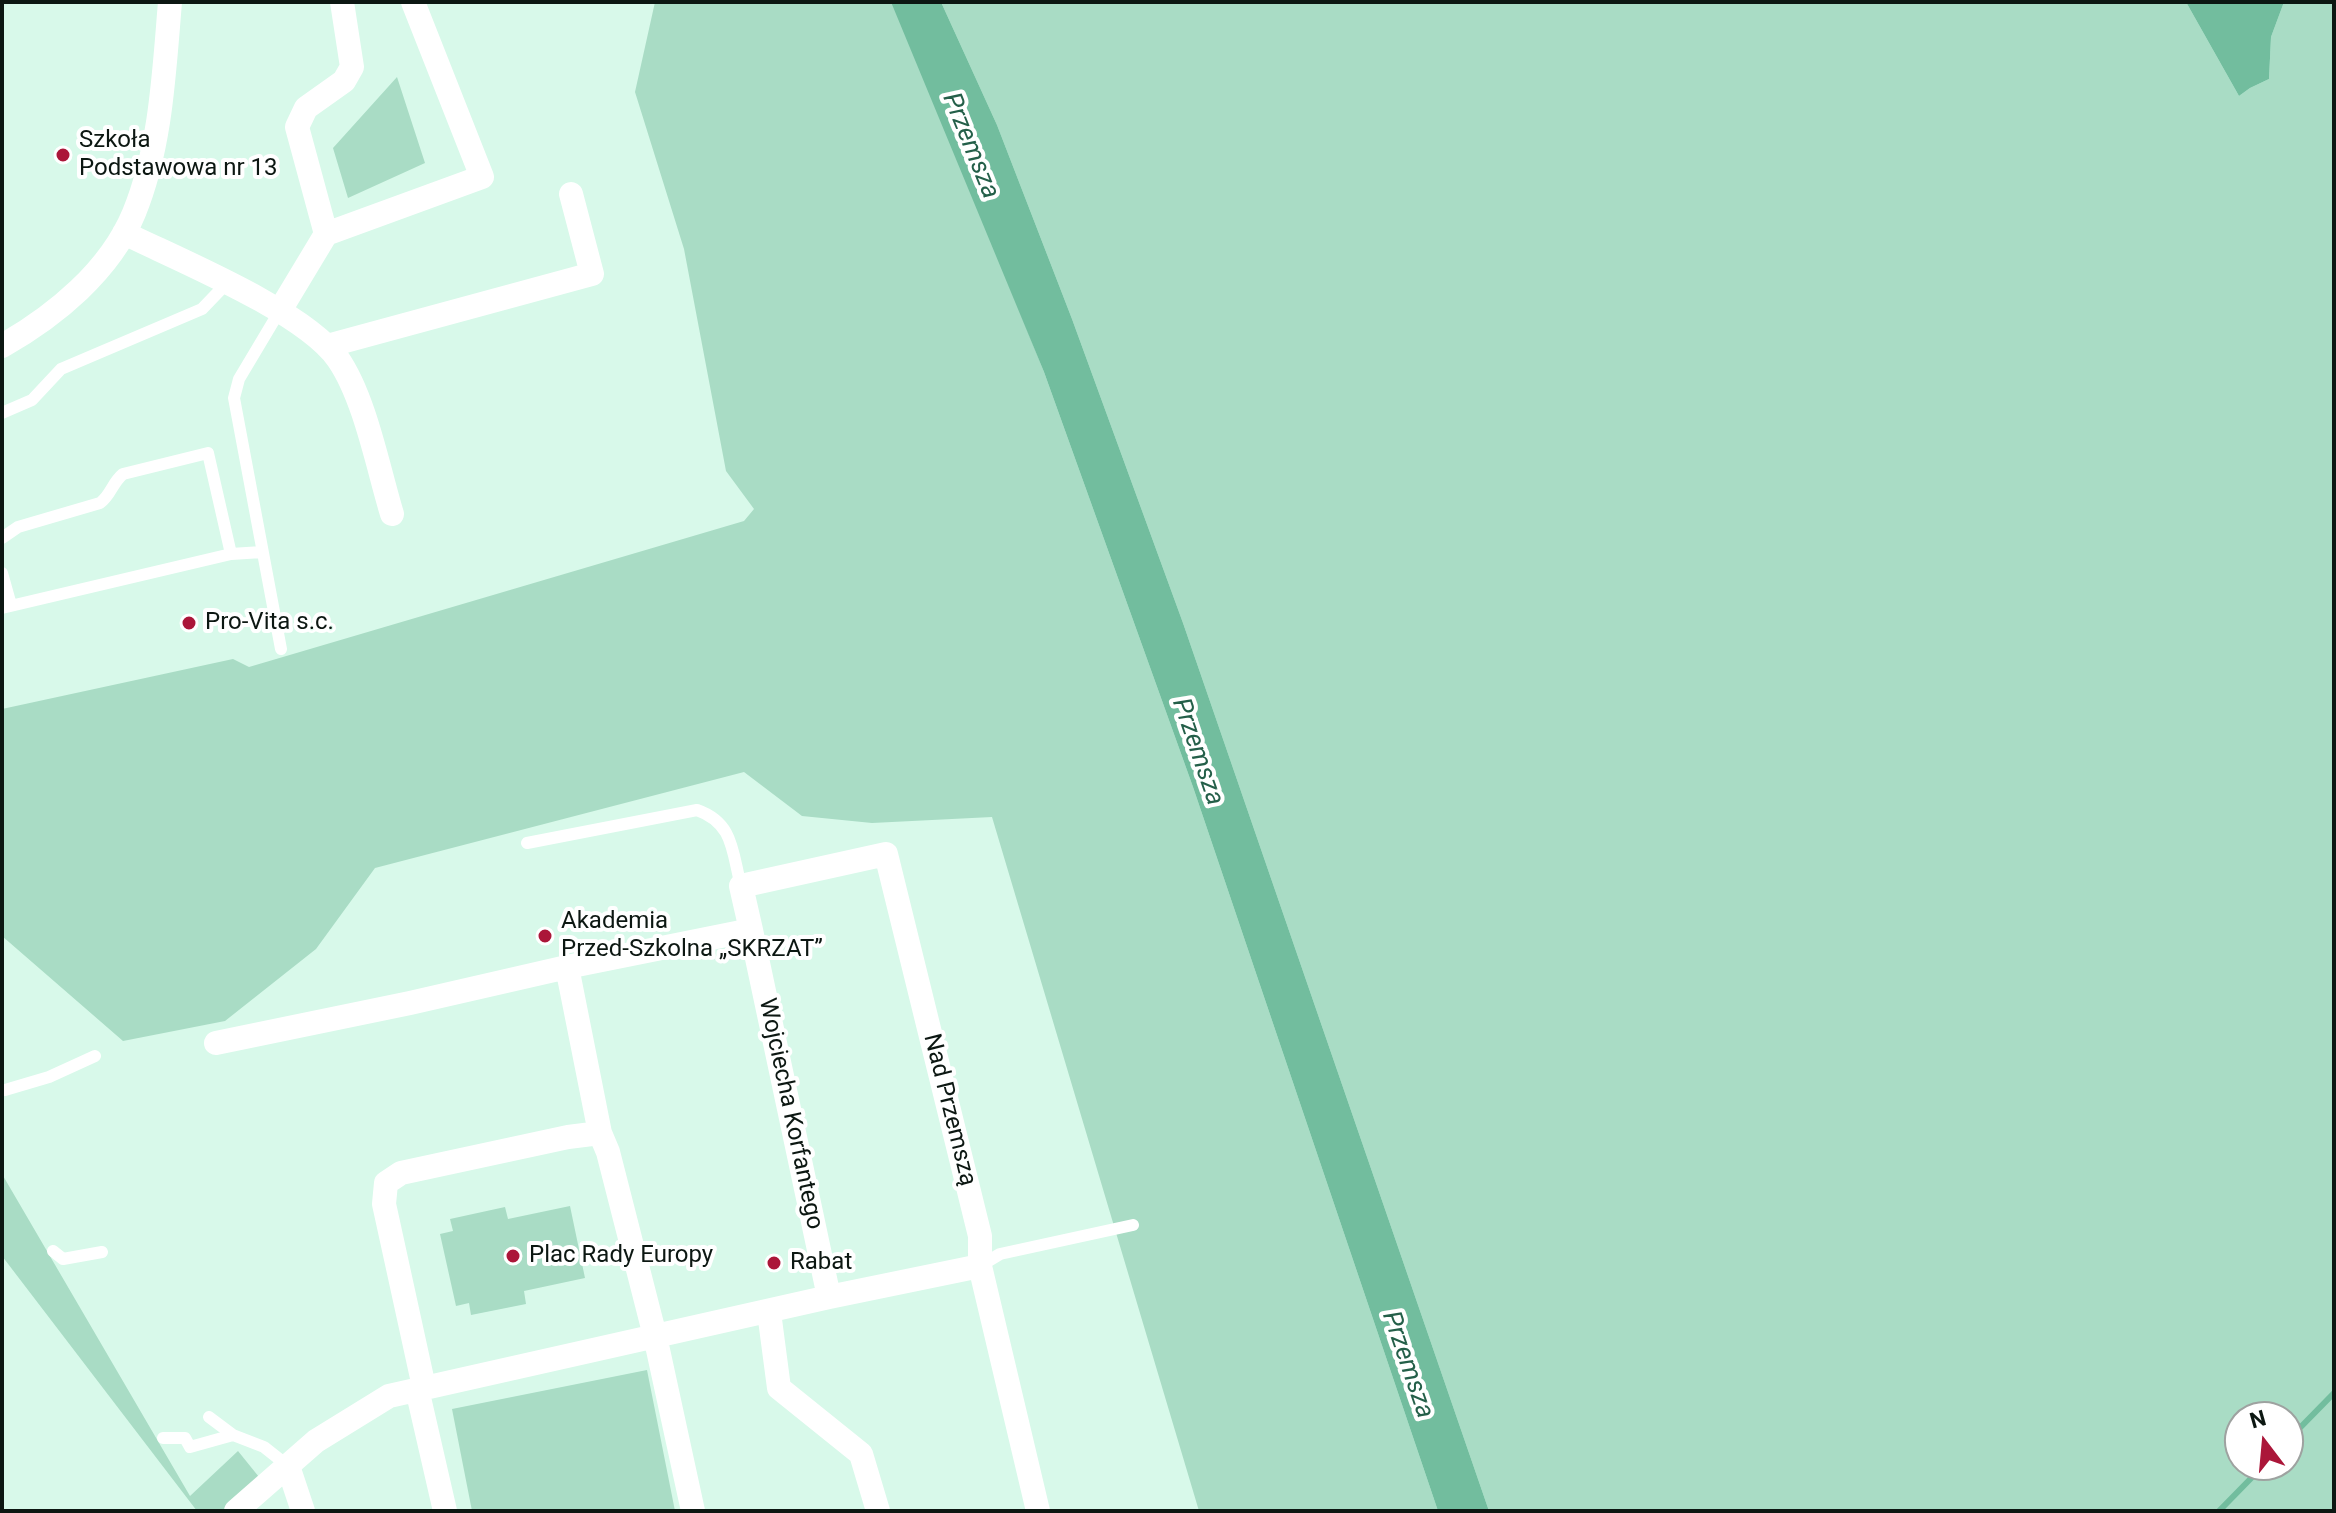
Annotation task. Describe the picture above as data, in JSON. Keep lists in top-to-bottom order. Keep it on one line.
{"streets":{"street":["Nad Przemszą","Wojciecha Korfantego"]},"crossings":[["Nad Przemszą","Wojciecha Korfantego"]],"water":["Przemsza"],"places":["Szkoła Podstawowa nr 13","Pro-Vita s.c.","Akademia Przed-Szkolna „SKRZAT”","Plac Rady Europy","Rabat"],"north":"top"}
